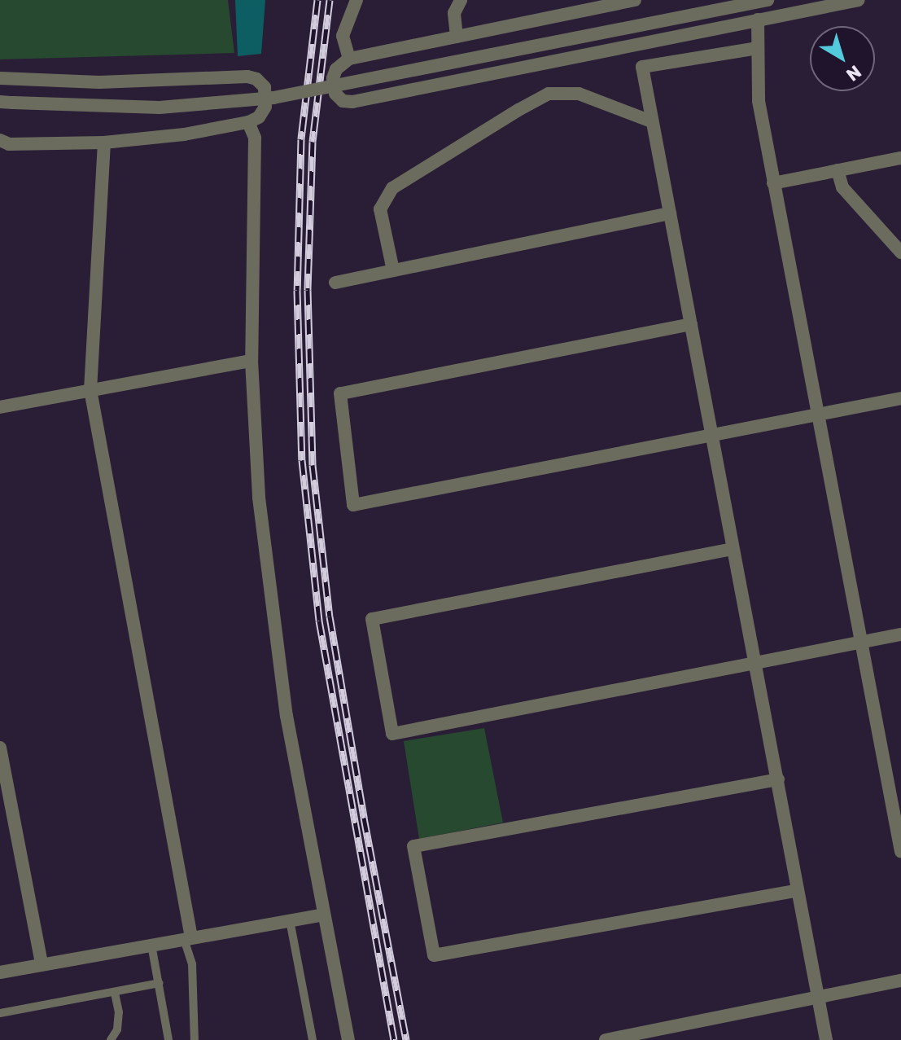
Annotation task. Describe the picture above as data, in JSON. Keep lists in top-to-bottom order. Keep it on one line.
{"north":"bottom right"}
